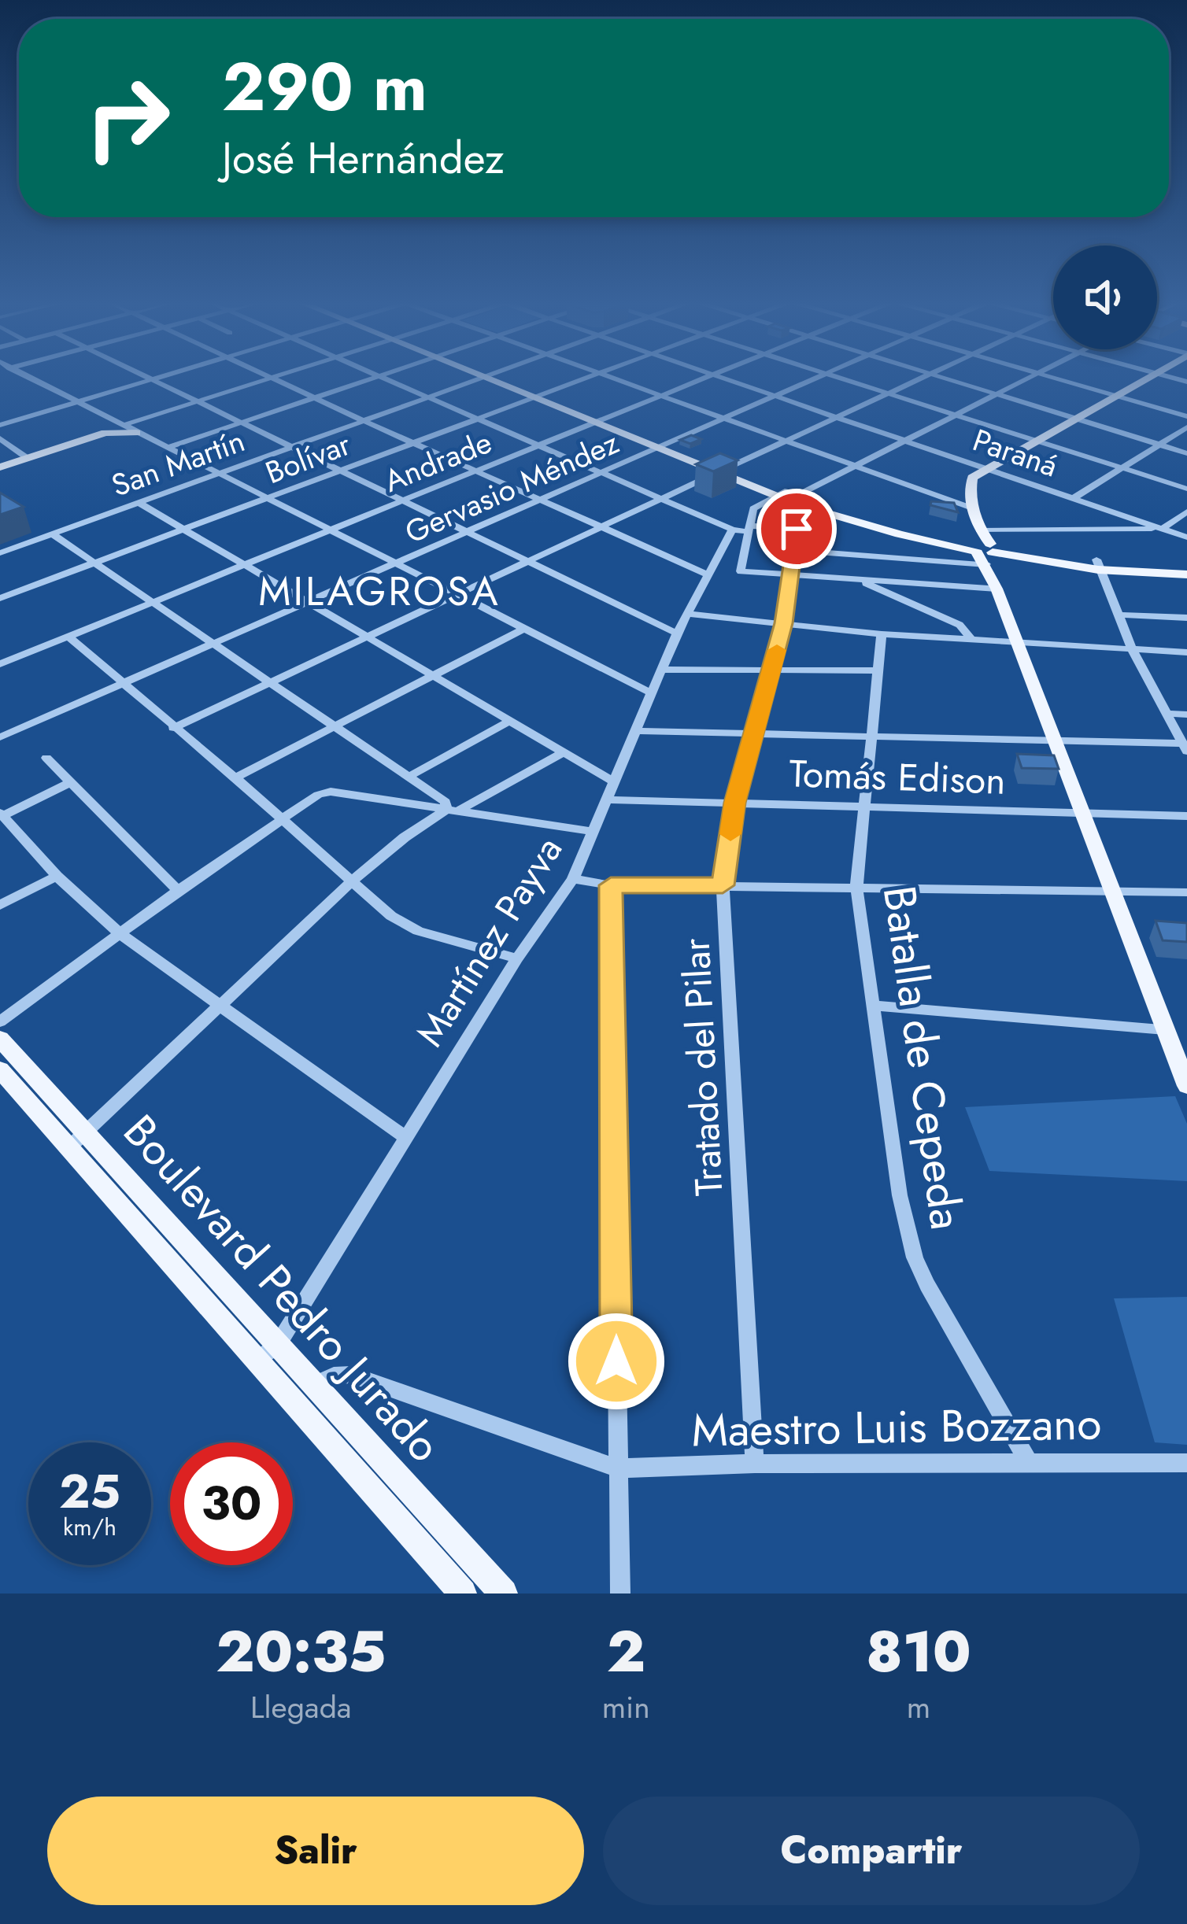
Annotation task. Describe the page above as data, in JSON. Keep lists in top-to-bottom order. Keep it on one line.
{"streets":{"main road":["Boulevard Pedro Jurado"],"street":["Paraná","Bolívar","Andrade","San Martín","Gervasio Méndez","Tomás Edison","Martínez Payva","Batalla de Cepeda","Tratado del Pilar","Maestro Luis Bozzano"]},"crossings":[["Paraná","Gervasio Méndez"],["Tomás Edison","Martínez Payva"],["Tomás Edison","Batalla de Cepeda"],["Tomás Edison","Tratado del Pilar"],["Martínez Payva","Boulevard Pedro Jurado"],["Batalla de Cepeda","Maestro Luis Bozzano"],["Tratado del Pilar","Maestro Luis Bozzano"],["Boulevard Pedro Jurado","Maestro Luis Bozzano"]],"districts":["MILAGROSA"],"page":{"turn":["290 m","José Hernández"],"speed":"25 km/h","limit":"30","eta":["20:35","Llegada","2","min","810","m"],"buttons":["Salir","Compartir"]}}
